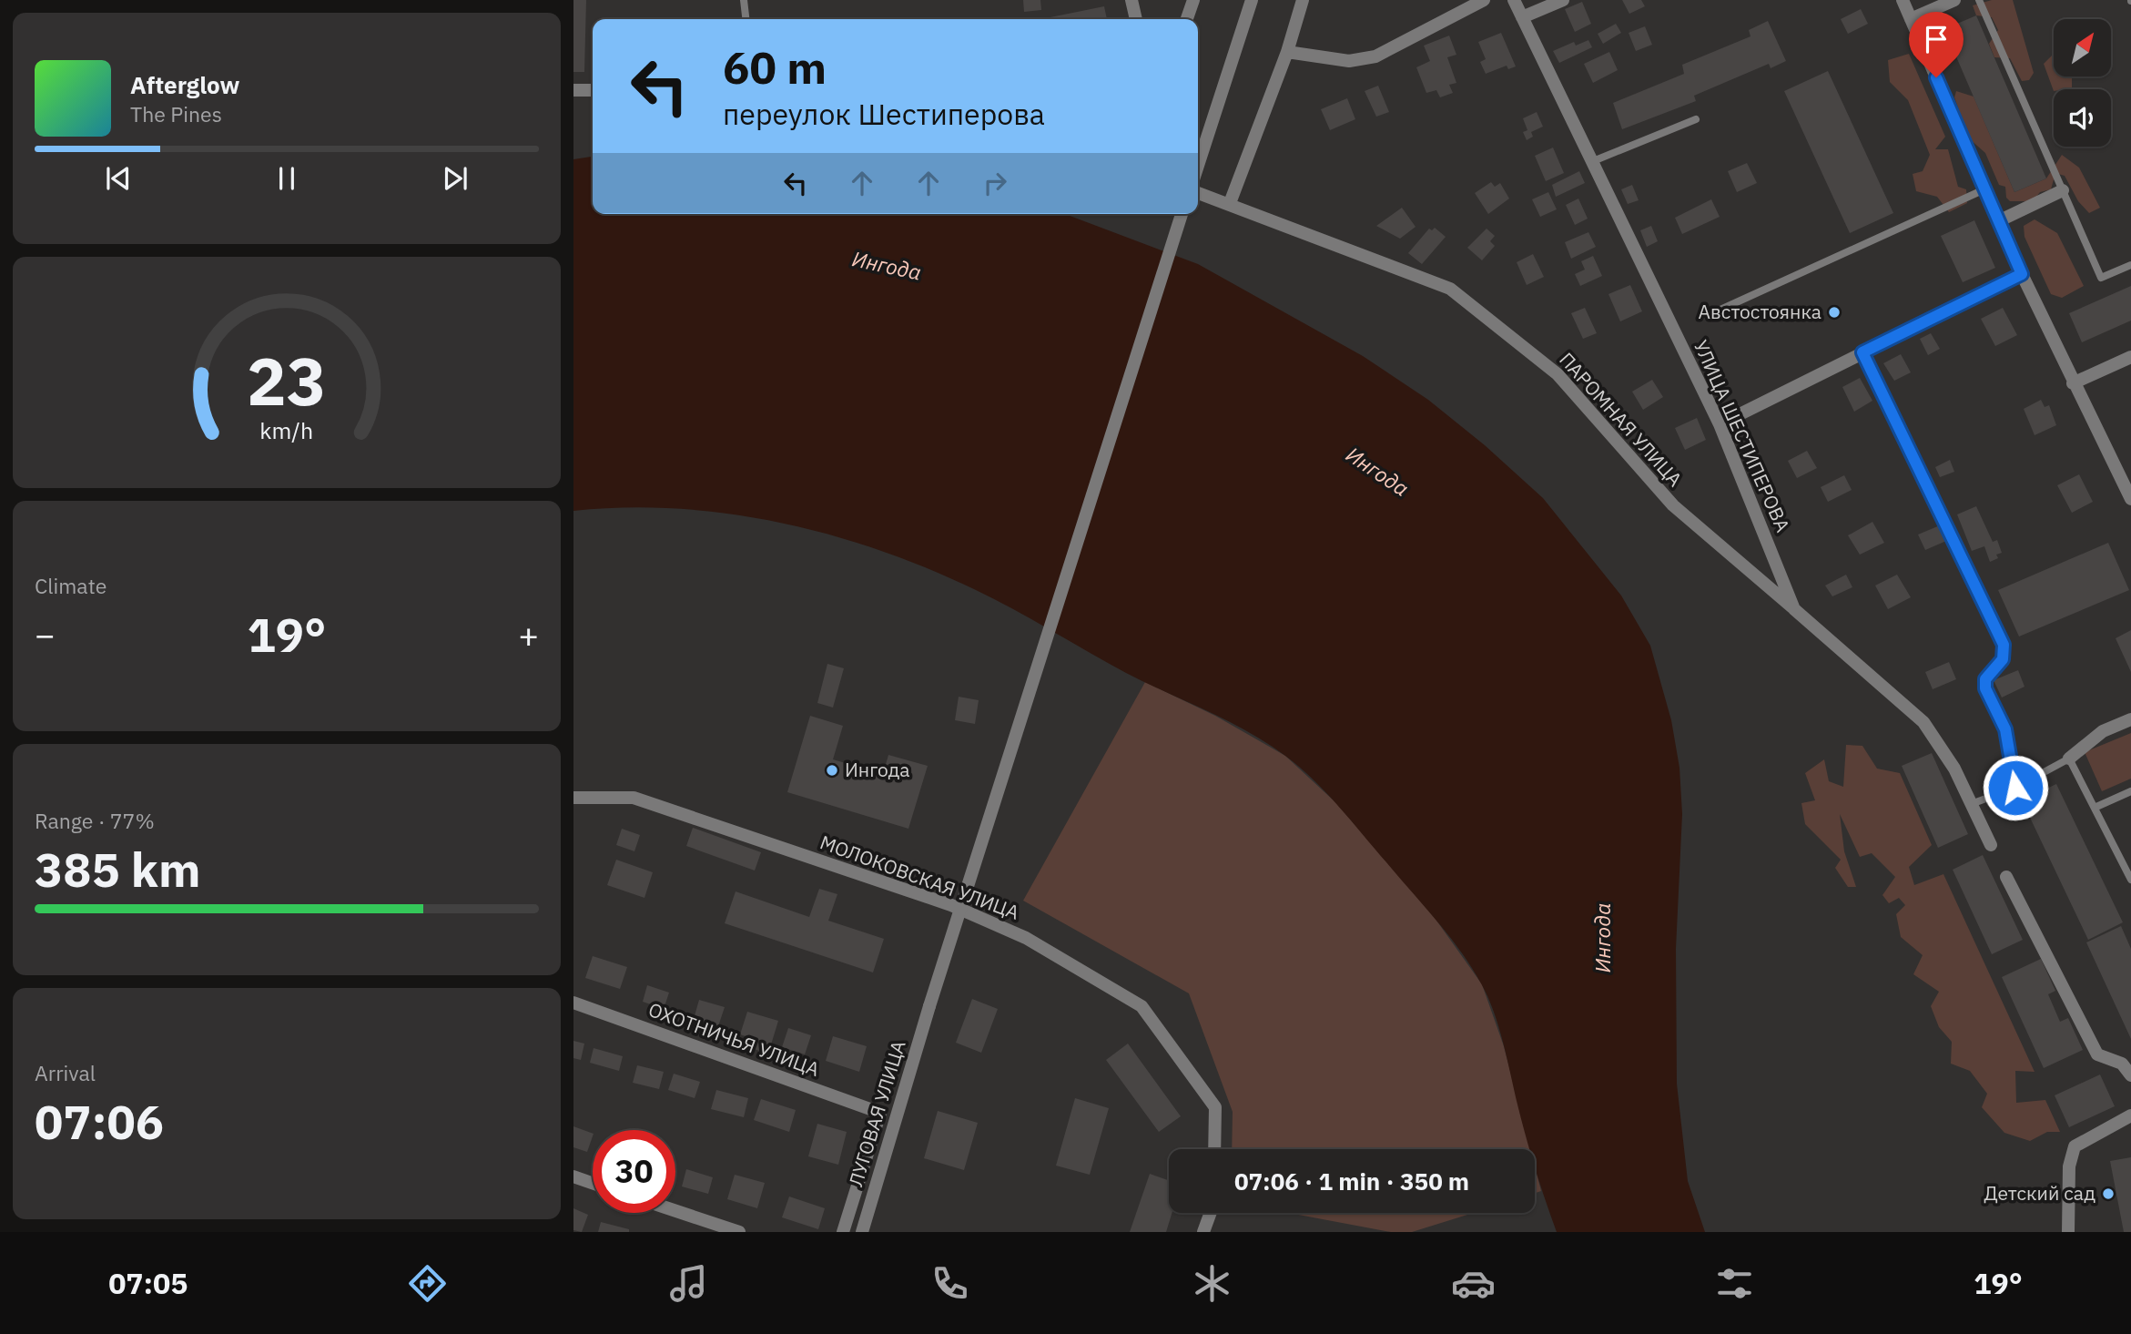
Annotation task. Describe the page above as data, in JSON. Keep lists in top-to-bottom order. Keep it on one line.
{"streets":{"street":["ПАРОМНАЯ УЛИЦА","УЛИЦА ШЕСТИПЕРОВА","МОЛОКОВСКАЯ УЛИЦА","ОХОТНИЧЬЯ УЛИЦА","ЛУГОВАЯ УЛИЦА"]},"crossings":[["ПАРОМНАЯ УЛИЦА","УЛИЦА ШЕСТИПЕРОВА"]],"water":["Ингода"],"places":["Австостоянка","Ингода","Детский сад"],"north":"top right","page":{"turn":["60 m","переулок Шестиперова"],"song":["Afterglow","The Pines"],"tile":["Climate",["Range · 77%","385 km"],["Arrival","07:06"]],"heat":["−","19°","+"],"limit":"30","trip":"07:06 · 1 min · 350 m","tabs":["07:05","19°"],"gauge":["23","km/h"]}}
